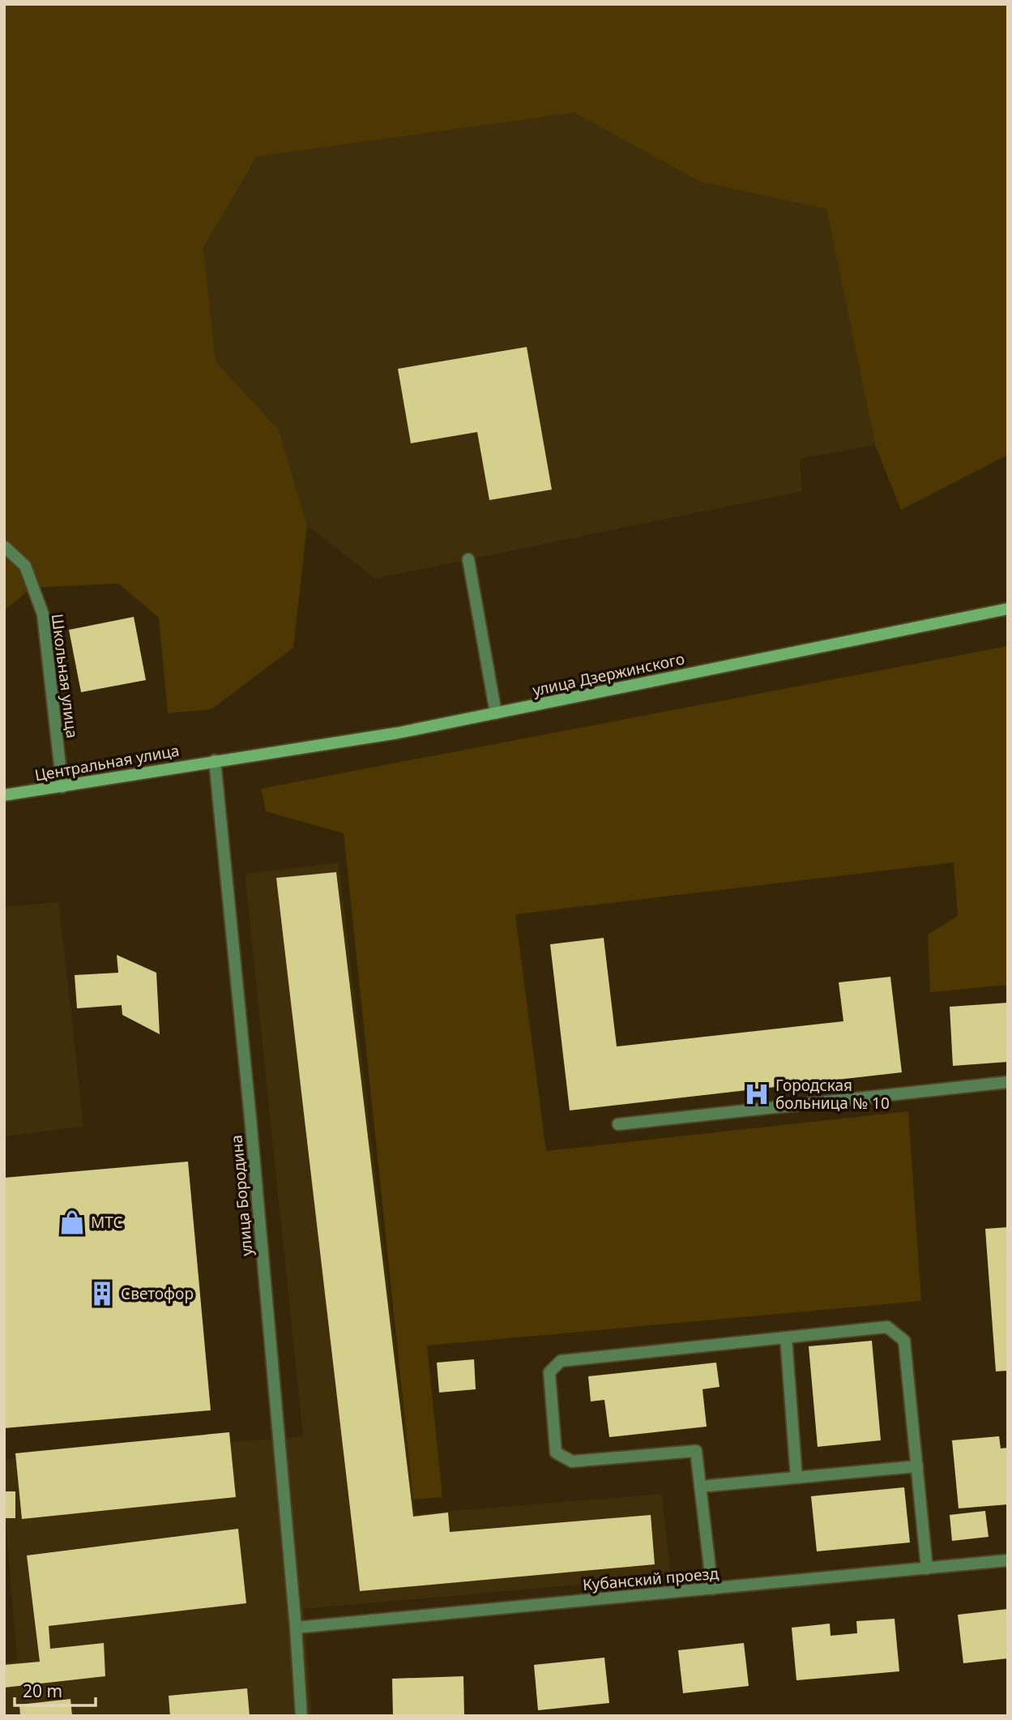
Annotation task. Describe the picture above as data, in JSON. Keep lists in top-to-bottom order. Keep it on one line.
{"streets":{"main road":["улица Дзержинского","Центральная улица"],"street":["Школьная улица","улица Бородина","Кубанский проезд"]},"crossings":[["улица Дзержинского","Центральная улица"],["улица Дзержинского","улица Бородина"],["Школьная улица","Центральная улица"],["Центральная улица","улица Бородина"],["улица Бородина","Кубанский проезд"]],"places":{"hospital":["Городская больница № 10"],"shop":["МТС"],"building":["Светофор"]},"scale_bar":"20 m"}
